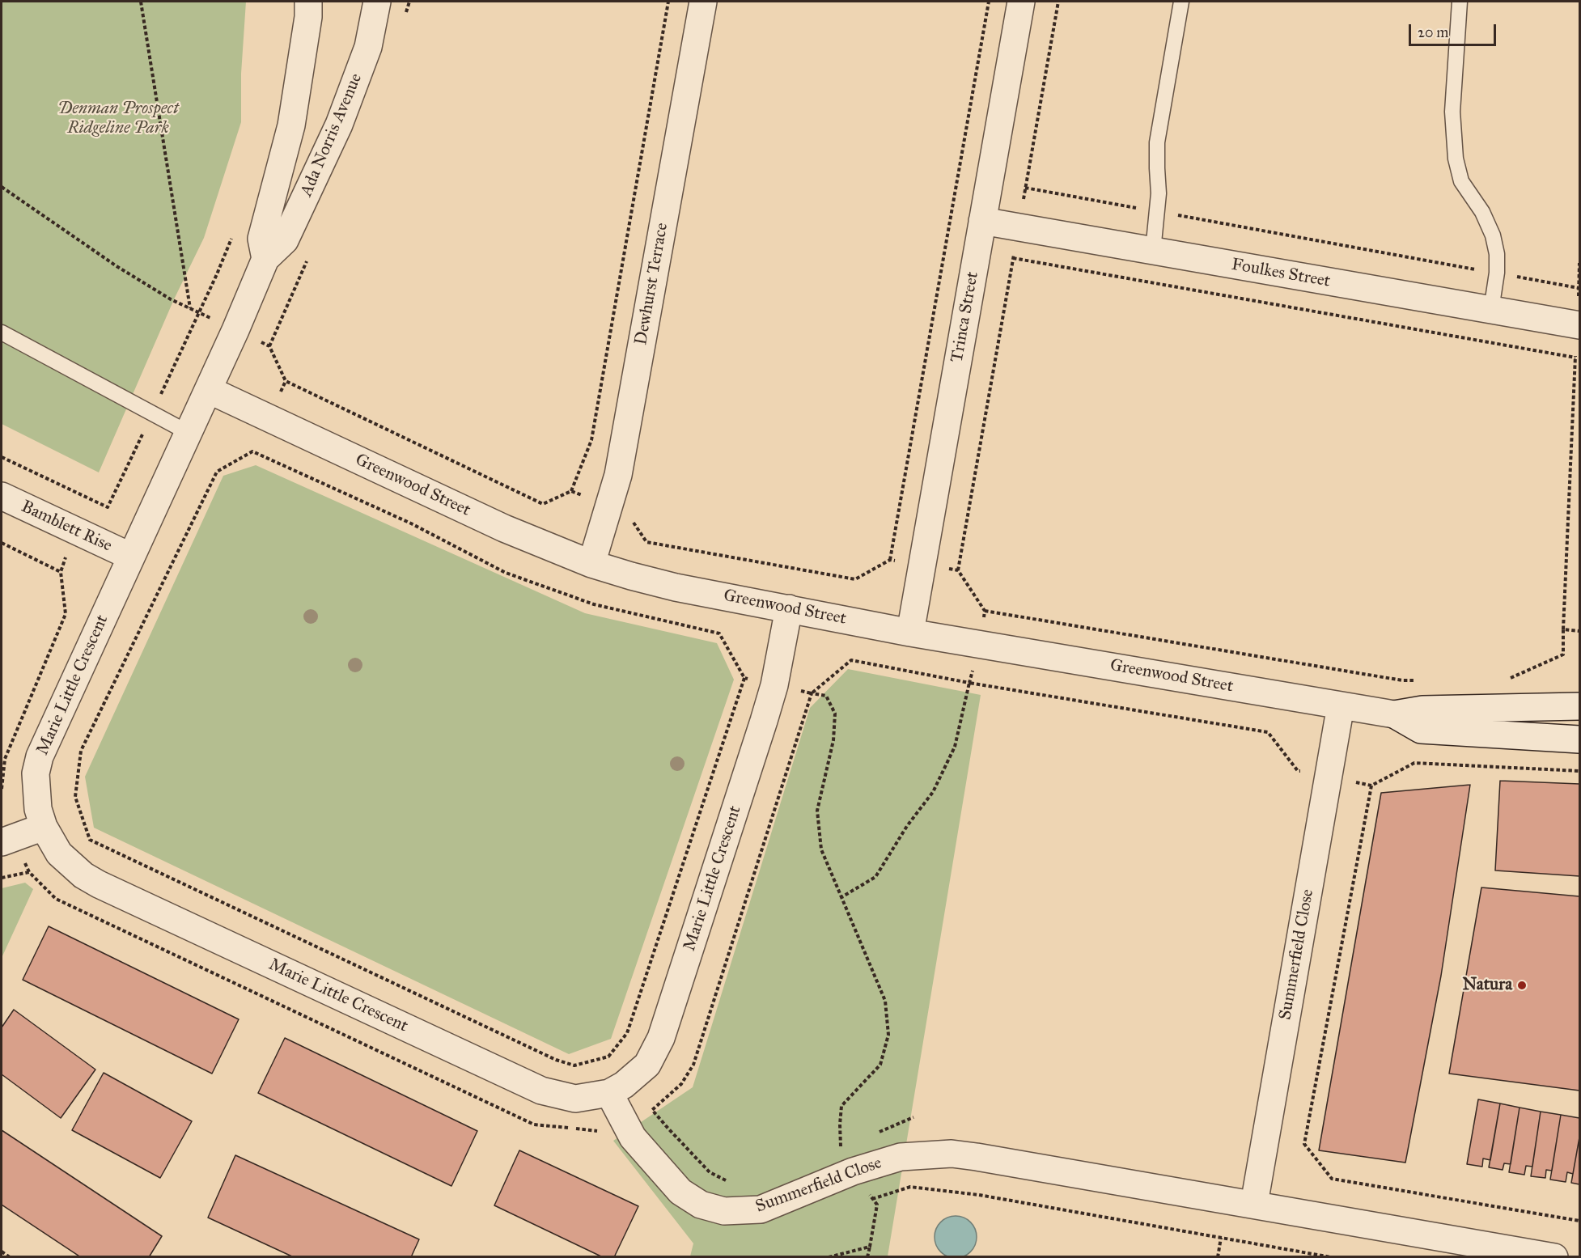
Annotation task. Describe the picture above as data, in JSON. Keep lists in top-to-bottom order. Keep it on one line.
{"streets":{"street":["Ada Norris Avenue","Foulkes Street","Dewhurst Terrace","Trinca Street","Greenwood Street","Bamblett Rise","Marie Little Crescent","Summerfield Close"]},"crossings":[["Ada Norris Avenue","Greenwood Street"],["Ada Norris Avenue","Marie Little Crescent"],["Foulkes Street","Trinca Street"],["Dewhurst Terrace","Greenwood Street"],["Trinca Street","Greenwood Street"],["Greenwood Street","Marie Little Crescent"],["Greenwood Street","Summerfield Close"],["Bamblett Rise","Marie Little Crescent"],["Marie Little Crescent","Summerfield Close"]],"parks":["Denman Prospect Ridgeline Park"],"places":["Natura"],"scale_bar":"20 m"}
